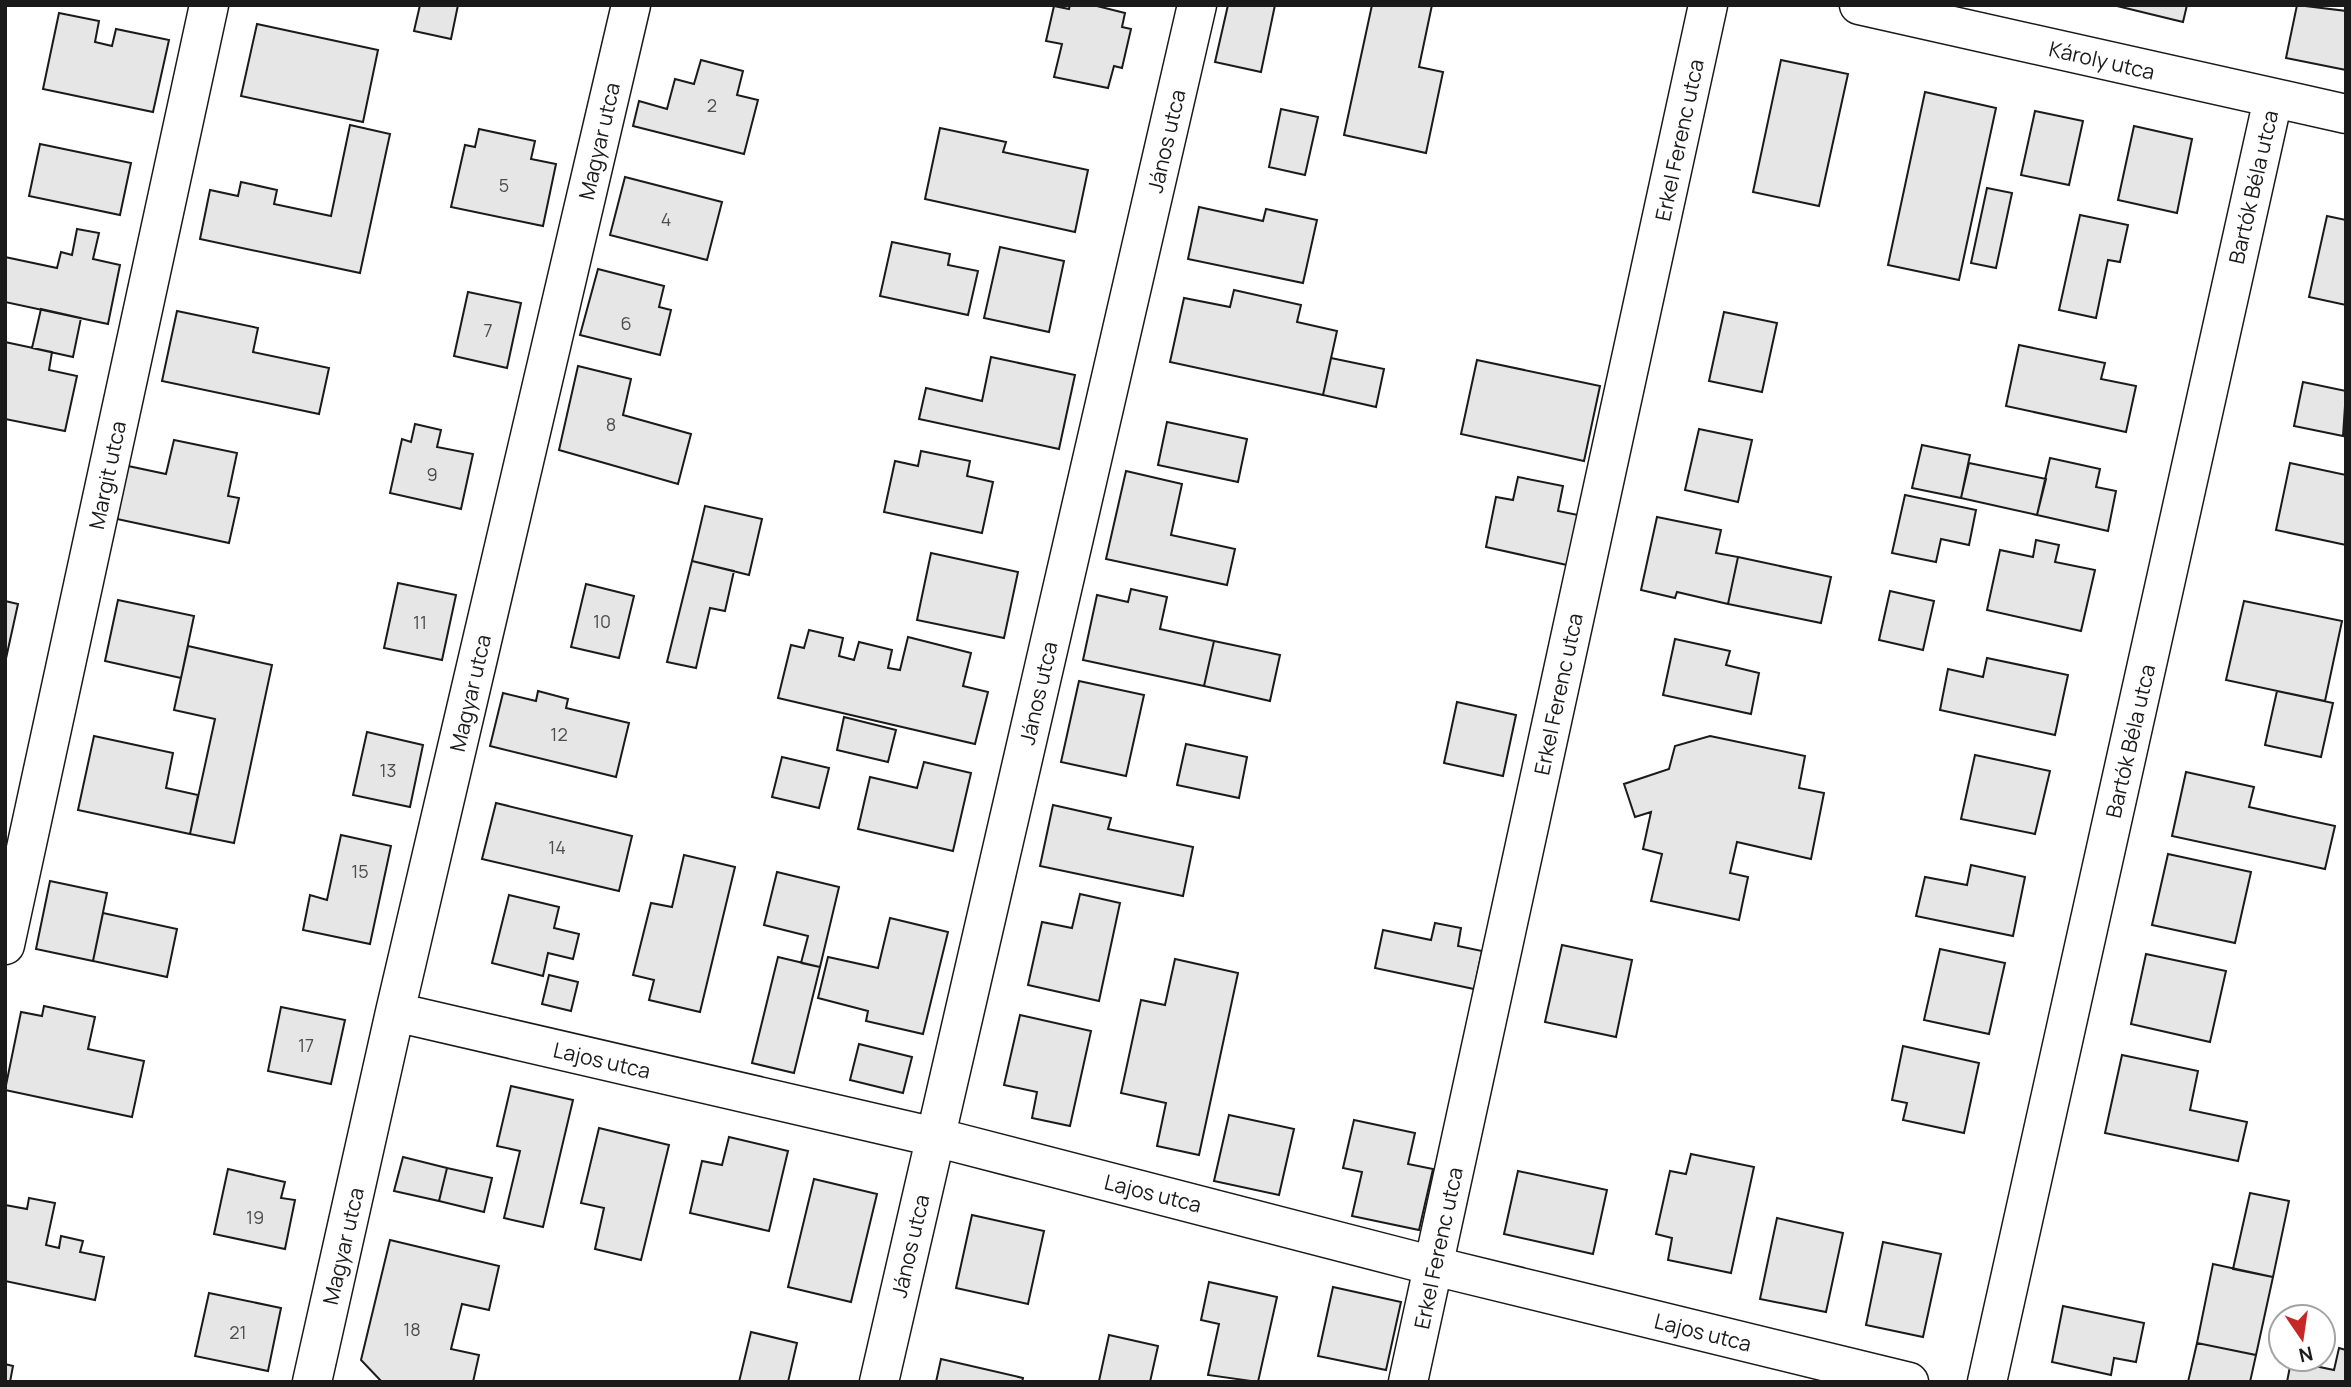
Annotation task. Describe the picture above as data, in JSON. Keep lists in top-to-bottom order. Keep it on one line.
{"streets":{"street":["Károly utca","Erkel Ferenc utca","Magyar utca","János utca","Bartók Béla utca","Margit utca","Lajos utca"]},"crossings":[["Károly utca","Bartók Béla utca"],["Erkel Ferenc utca","Lajos utca"],["Magyar utca","Lajos utca"],["János utca","Lajos utca"]],"house_numbers":["2","5","4","6","7","8","9","10","11","12","13","14","15","17","19","18","21"],"north":"bottom"}
